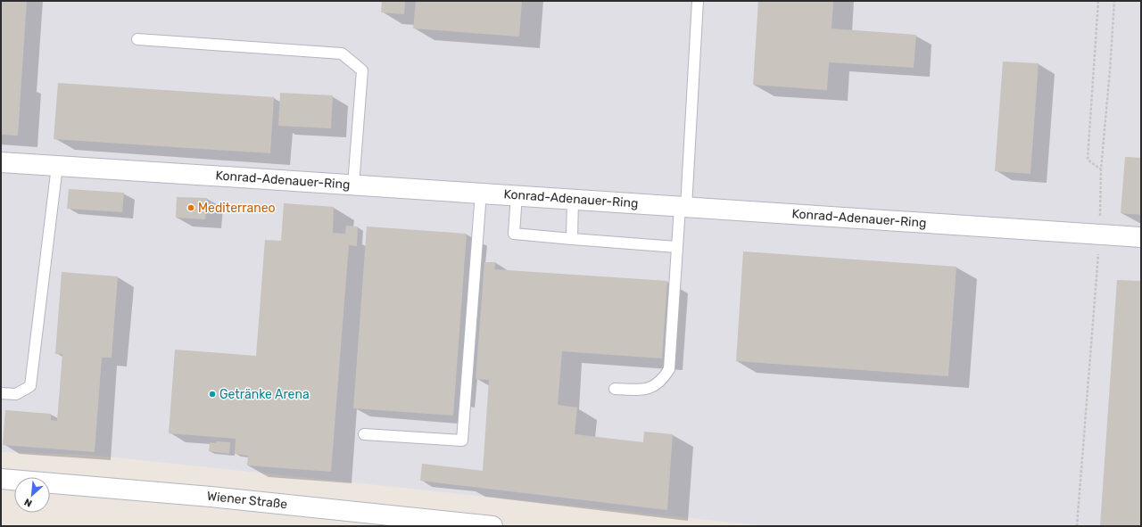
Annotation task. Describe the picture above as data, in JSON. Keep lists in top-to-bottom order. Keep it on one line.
{"streets":{"street":["Konrad-Adenauer-Ring","Wiener Straße"]},"places":["Mediterraneo","Getränke Arena"],"north":"bottom left"}
